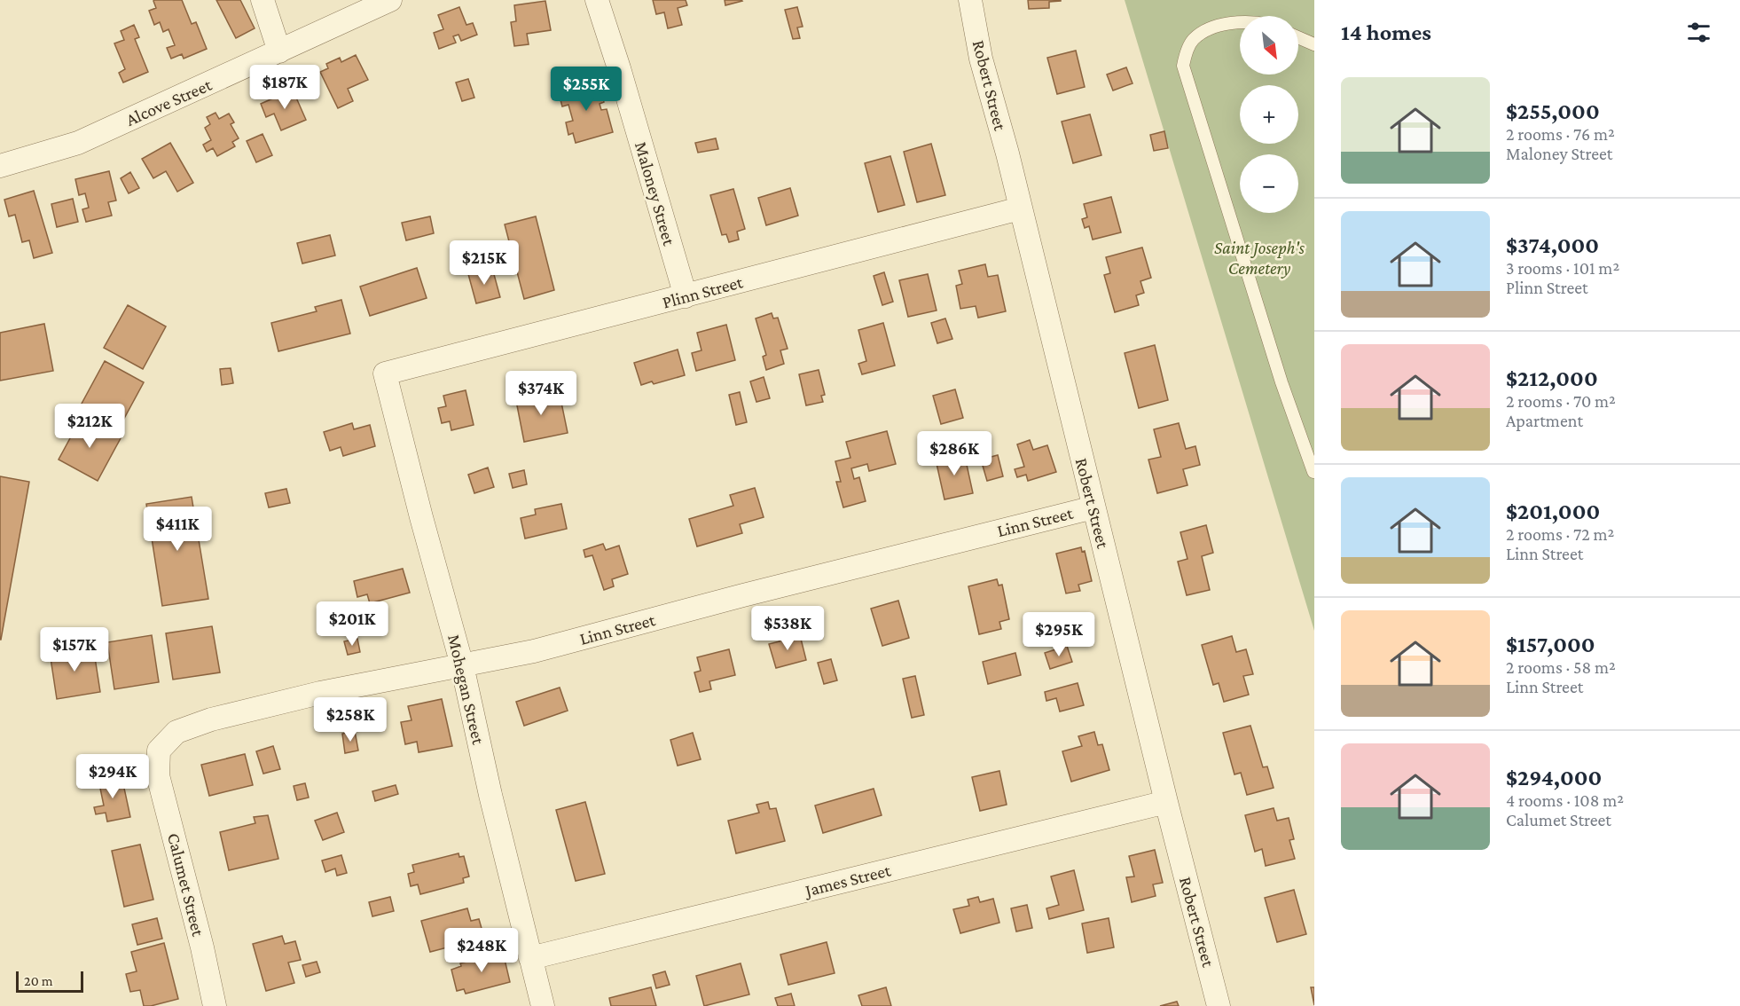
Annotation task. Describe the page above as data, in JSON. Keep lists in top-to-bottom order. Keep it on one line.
{"streets":{"street":["Robert Street","Alcove Street","Maloney Street","Plinn Street","Linn Street","Mohegan Street","James Street","Calumet Street"]},"crossings":[["Robert Street","Plinn Street"],["Robert Street","Linn Street"],["Robert Street","James Street"],["Maloney Street","Plinn Street"],["Plinn Street","Mohegan Street"],["Linn Street","Mohegan Street"],["Linn Street","Calumet Street"],["Mohegan Street","James Street"]],"parks":["Saint Joseph's Cemetery"],"scale_bar":"20 m","north":"bottom right","page":{"heading":"14 homes","map_buttons":["+","−"],"list":[{"name":"$255,000","note":"2 rooms · 76 m² · Maloney Street"},{"name":"$374,000","note":"3 rooms · 101 m² · Plinn Street"},{"name":"$212,000","note":"2 rooms · 70 m² · Apartment"},{"name":"$201,000","note":"2 rooms · 72 m² · Linn Street"},{"name":"$157,000","note":"2 rooms · 58 m² · Linn Street"},{"name":"$294,000","note":"4 rooms · 108 m² · Calumet Street"}],"price":["$187K","$255K","$215K","$374K","$212K","$286K","$411K","$201K","$538K","$295K","$157K","$258K","$294K","$248K"],"scale":"20 m"}}
